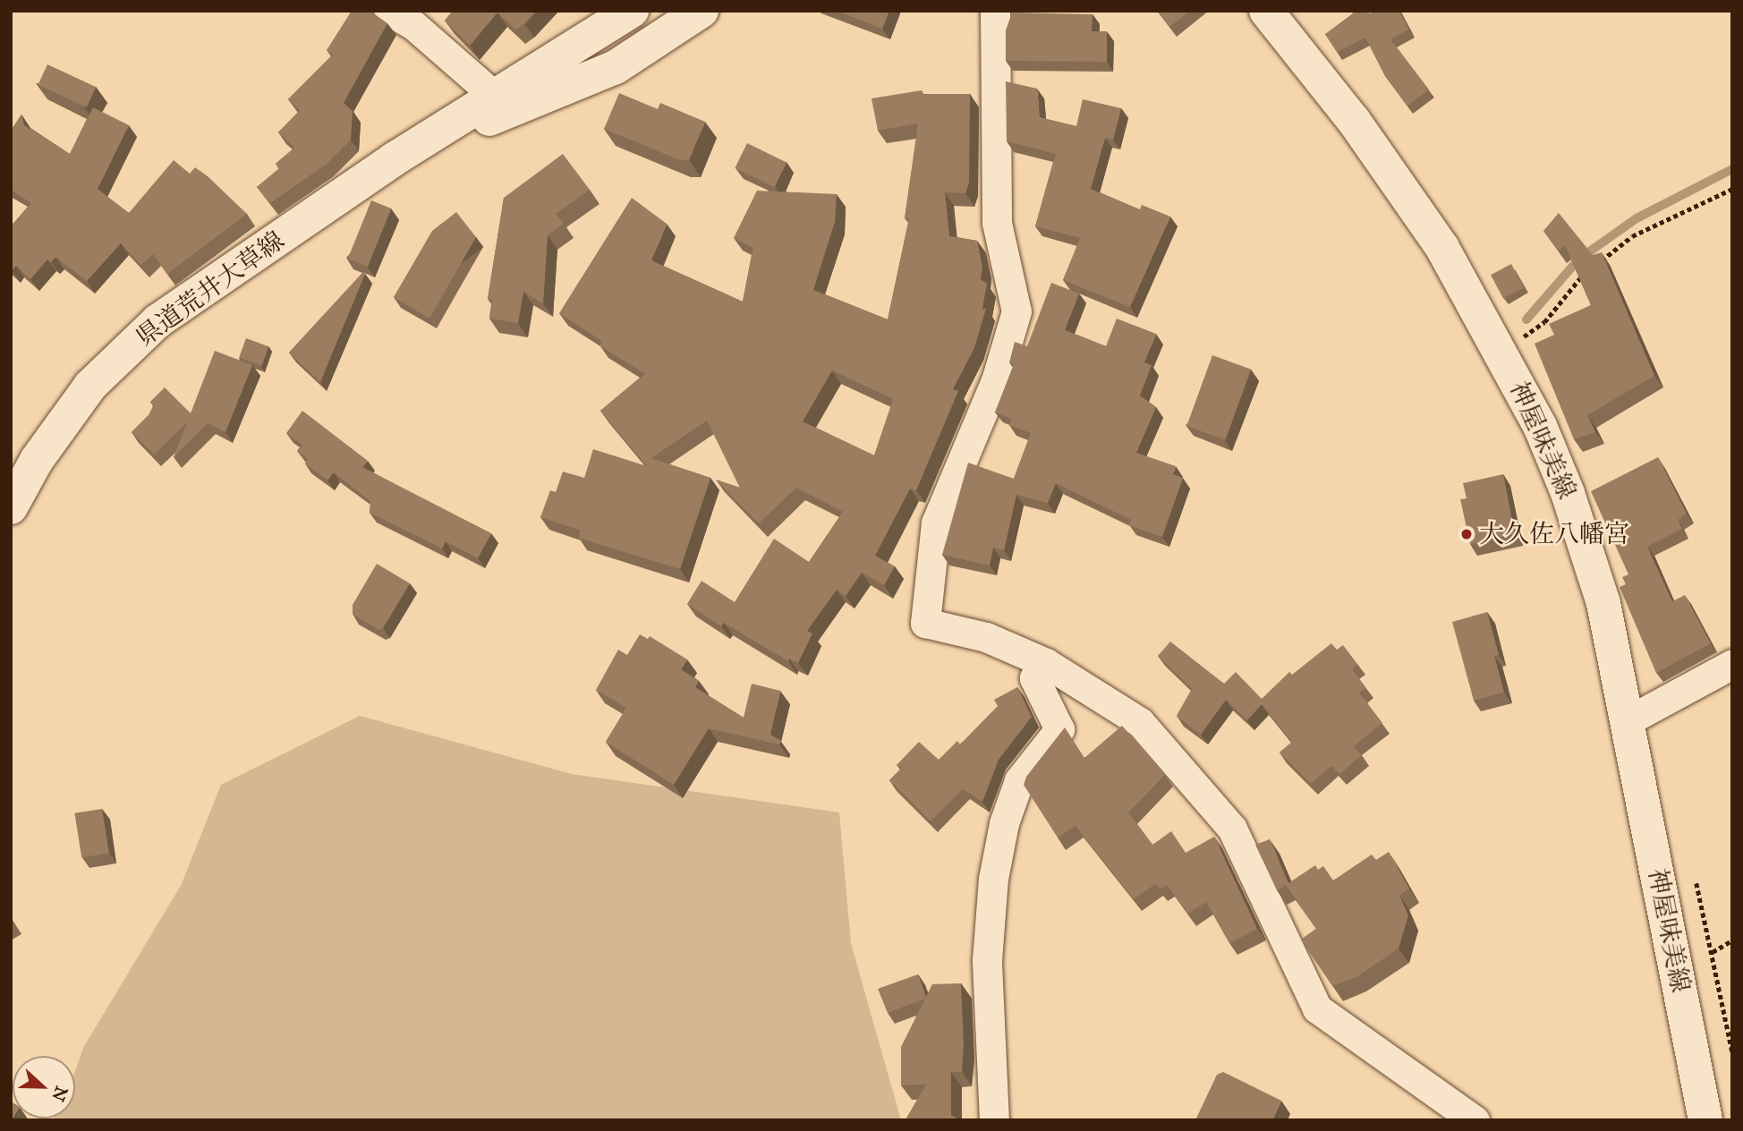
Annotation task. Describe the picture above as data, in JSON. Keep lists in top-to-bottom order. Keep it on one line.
{"streets":{"main road":["県道荒井大草線","神屋味美線"]},"places":["大久佐八幡宮"],"north":"right"}
